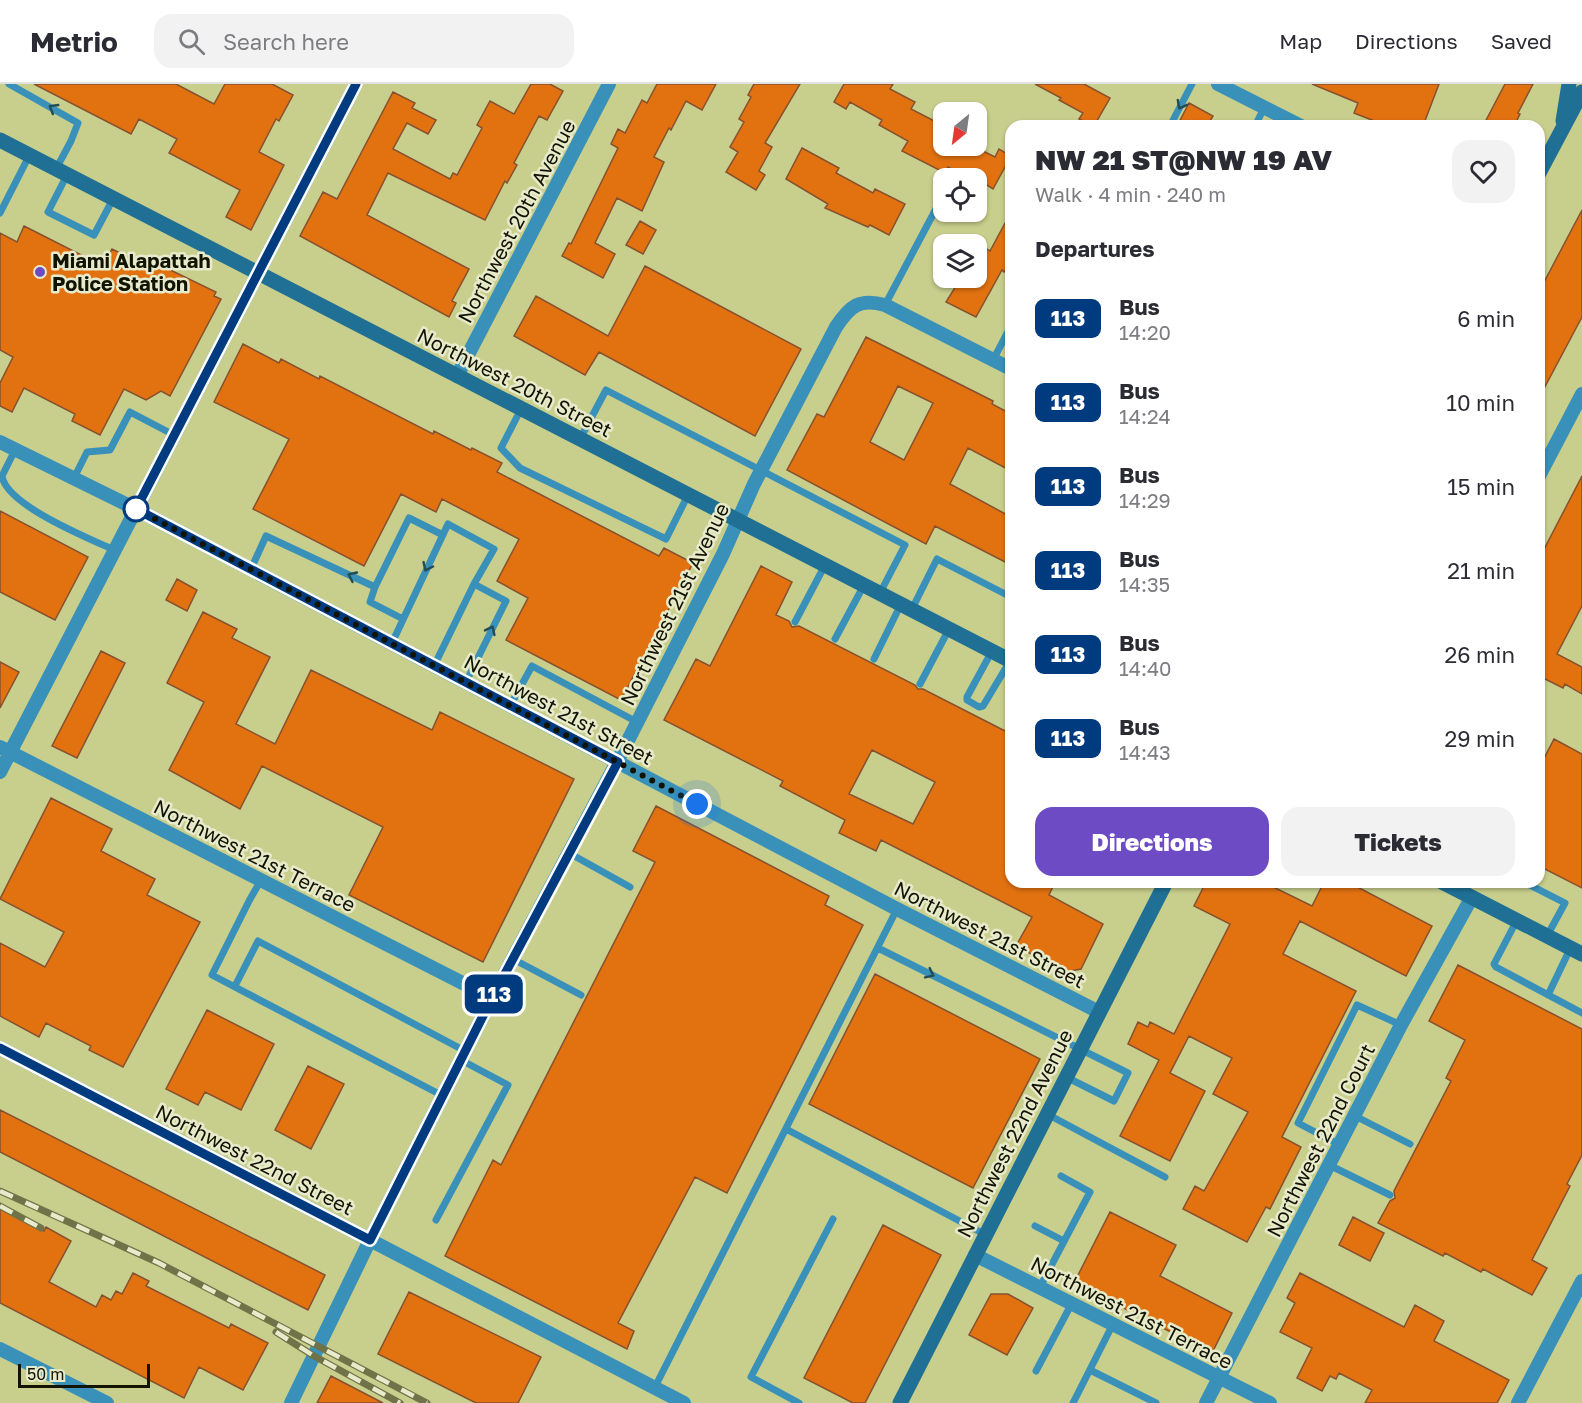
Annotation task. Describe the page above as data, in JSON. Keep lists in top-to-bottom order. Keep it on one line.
{"streets":{"main road":["Northwest 20th Street","Northwest 22nd Avenue"],"street":["Northwest 20th Avenue","Northwest 21st Avenue","Northwest 21st Street","Northwest 21st Terrace","Northwest 22nd Court","Northwest 22nd Street"]},"crossings":[["Northwest 20th Avenue","Northwest 20th Street"],["Northwest 20th Street","Northwest 21st Avenue"],["Northwest 21st Avenue","Northwest 21st Street"],["Northwest 21st Avenue","Northwest 21st Terrace"],["Northwest 21st Avenue","Northwest 22nd Street"],["Northwest 21st Street","Northwest 22nd Avenue"],["Northwest 21st Terrace","Northwest 22nd Avenue"],["Northwest 21st Terrace","Northwest 22nd Court"]],"places":["Miami Alapattah Police Station"],"lines":["bus line 113"],"scale_bar":"50 m","north":"bottom left","page":{"header":"Metrio","search":"Search here","nav":["Map","Directions","Saved"],"on_map":"113","heading":[["NW 21 ST@NW 19 AV","Walk · 4 min · 240 m"],"Departures"],"list":[{"mark":"113","name":"Bus","note":"14:20","value":"6 min"},{"mark":"113","name":"Bus","note":"14:24","value":"10 min"},{"mark":"113","name":"Bus","note":"14:29","value":"15 min"},{"mark":"113","name":"Bus","note":"14:35","value":"21 min"},{"mark":"113","name":"Bus","note":"14:40","value":"26 min"},{"mark":"113","name":"Bus","note":"14:43","value":"29 min"}],"buttons":["Directions","Tickets"],"scale":"50 m"}}
